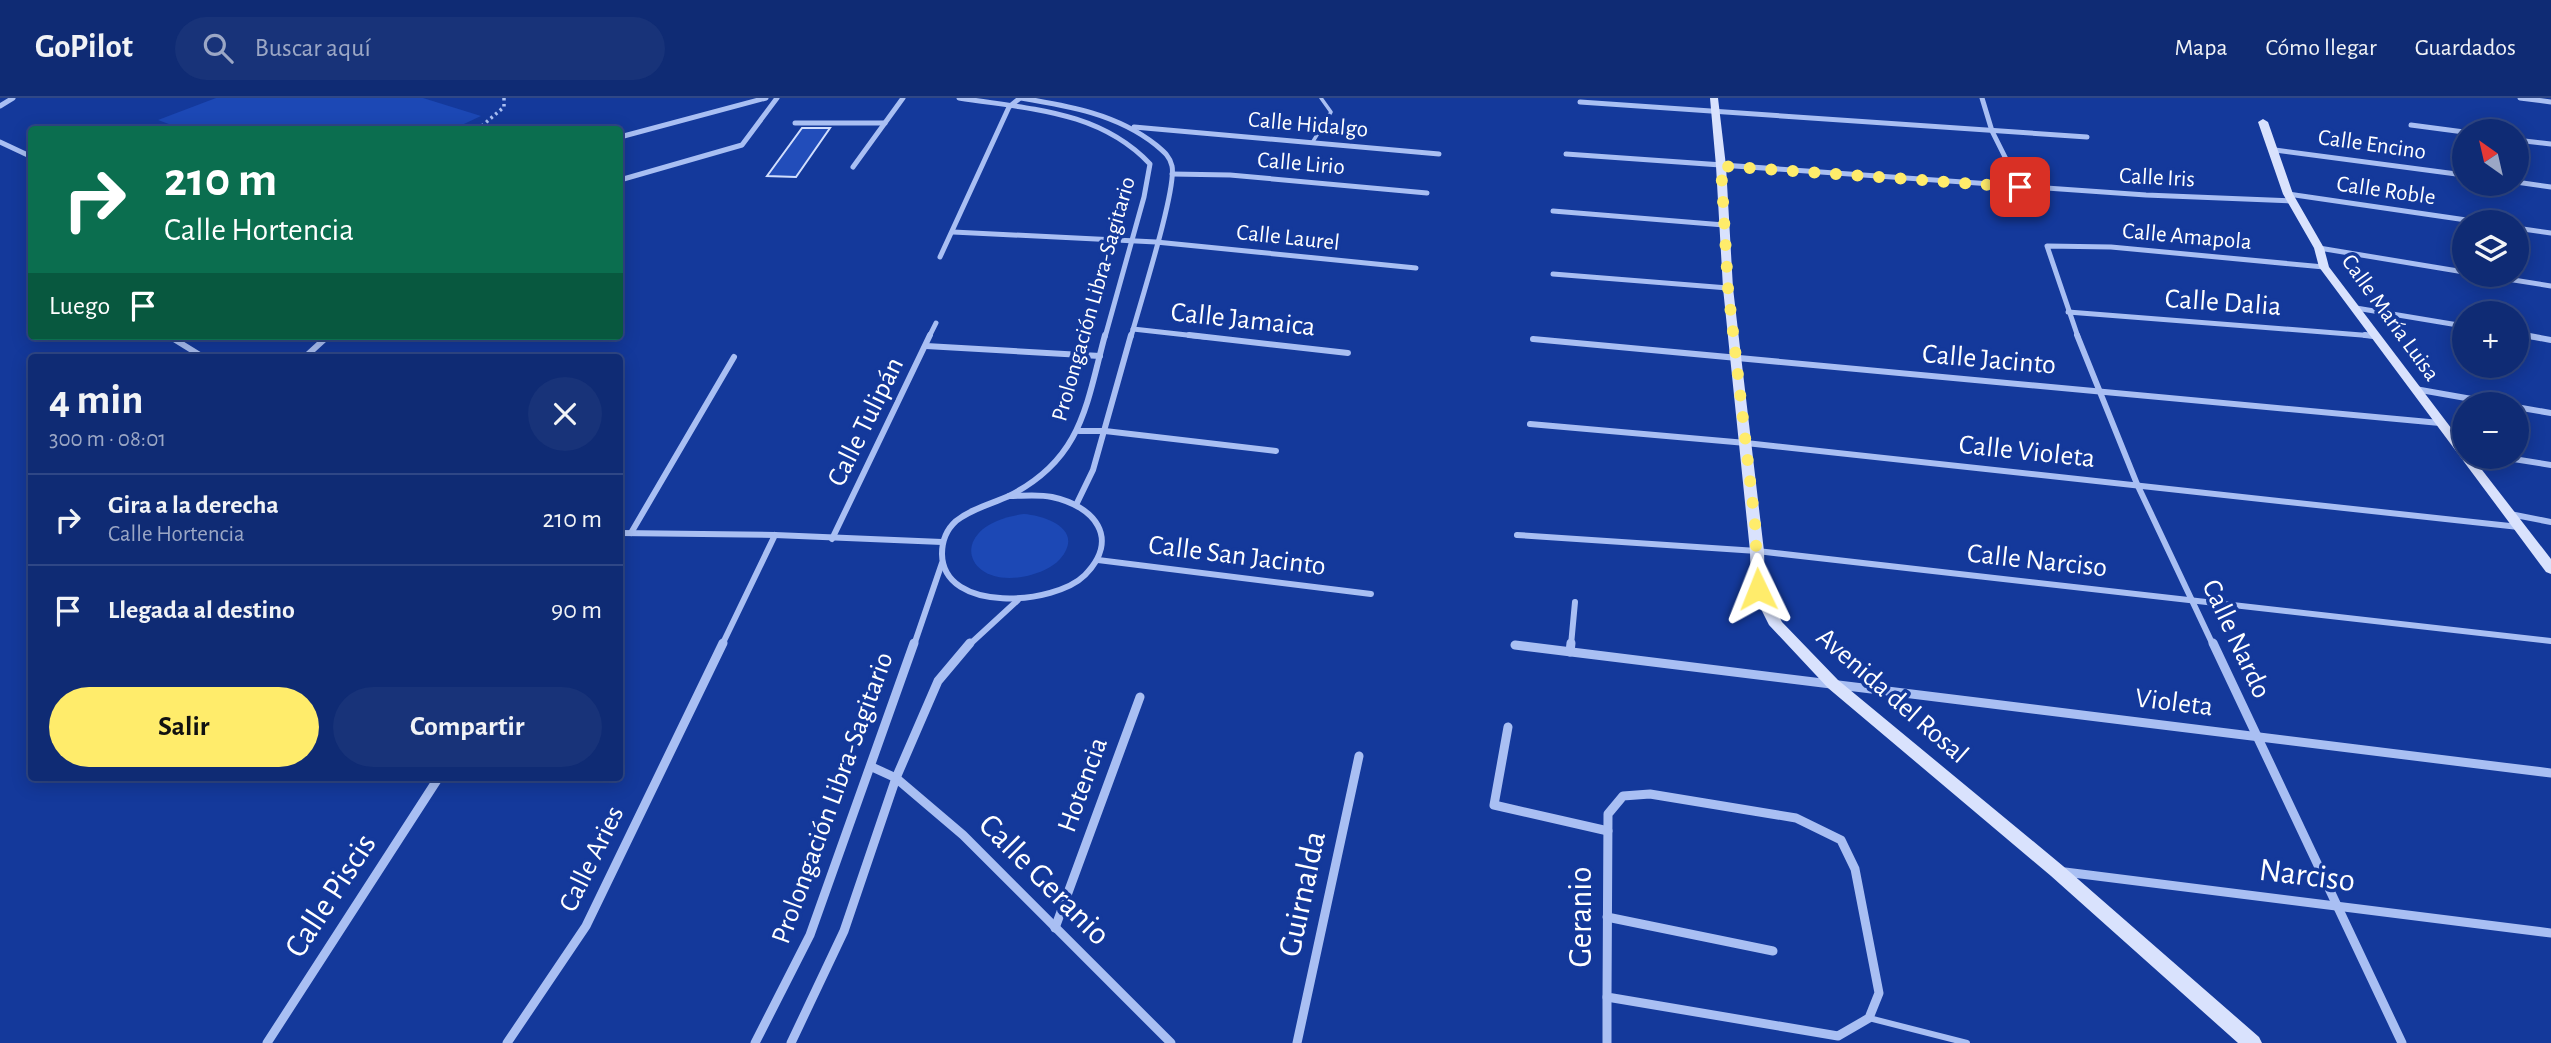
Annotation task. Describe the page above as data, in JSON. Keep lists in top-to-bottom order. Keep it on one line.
{"streets":{"street":["Calle Hidalgo","Calle Encino","Calle Lirio","Calle Iris","Calle Roble","Calle Amapola","Calle Laurel","Prolongación Libra-Sagitario","Calle Dalia","Calle María Luisa","Calle Jamaica","Calle Jacinto","Calle Tulipán","Calle Violeta","Calle San Jacinto","Calle Narciso","Calle Nardo","Avenida del Rosal","Violeta","Hotencia","Calle Aries","Narciso","Calle Geranio","Guirnalda","Calle Piscis","Geranio"]},"crossings":[["Calle Hidalgo","Prolongación Libra-Sagitario"],["Calle Encino","Calle María Luisa"],["Calle Lirio","Prolongación Libra-Sagitario"],["Calle Iris","Calle Roble"],["Calle Iris","Calle María Luisa"],["Calle Iris","Avenida del Rosal"],["Calle Roble","Calle María Luisa"],["Calle Amapola","Calle María Luisa"],["Calle Amapola","Calle Nardo"],["Calle Laurel","Prolongación Libra-Sagitario"],["Prolongación Libra-Sagitario","Calle Jamaica"],["Prolongación Libra-Sagitario","Calle San Jacinto"],["Prolongación Libra-Sagitario","Calle Geranio"],["Calle Dalia","Calle María Luisa"],["Calle Dalia","Calle Nardo"],["Calle María Luisa","Calle Jacinto"],["Calle María Luisa","Calle Violeta"],["Calle Jacinto","Calle Nardo"],["Calle Jacinto","Avenida del Rosal"],["Calle Violeta","Calle Nardo"],["Calle Violeta","Avenida del Rosal"],["Calle Narciso","Calle Nardo"],["Calle Narciso","Avenida del Rosal"],["Calle Nardo","Violeta"],["Calle Nardo","Narciso"],["Avenida del Rosal","Violeta"],["Avenida del Rosal","Narciso"],["Hotencia","Calle Geranio"]],"north":"top left","page":{"header":"GoPilot","search":"Buscar aquí","nav":["Mapa","Cómo llegar","Guardados"],"map_buttons":["+","−"],"turn":["210 m","Calle Hortencia"],"then":"Luego","heading":["4 min","300 m · 08:01"],"list":[{"name":"Gira a la derecha","note":"Calle Hortencia","value":"210 m"},{"name":"Llegada al destino","value":"90 m"}],"buttons":["Salir","Compartir"]}}
